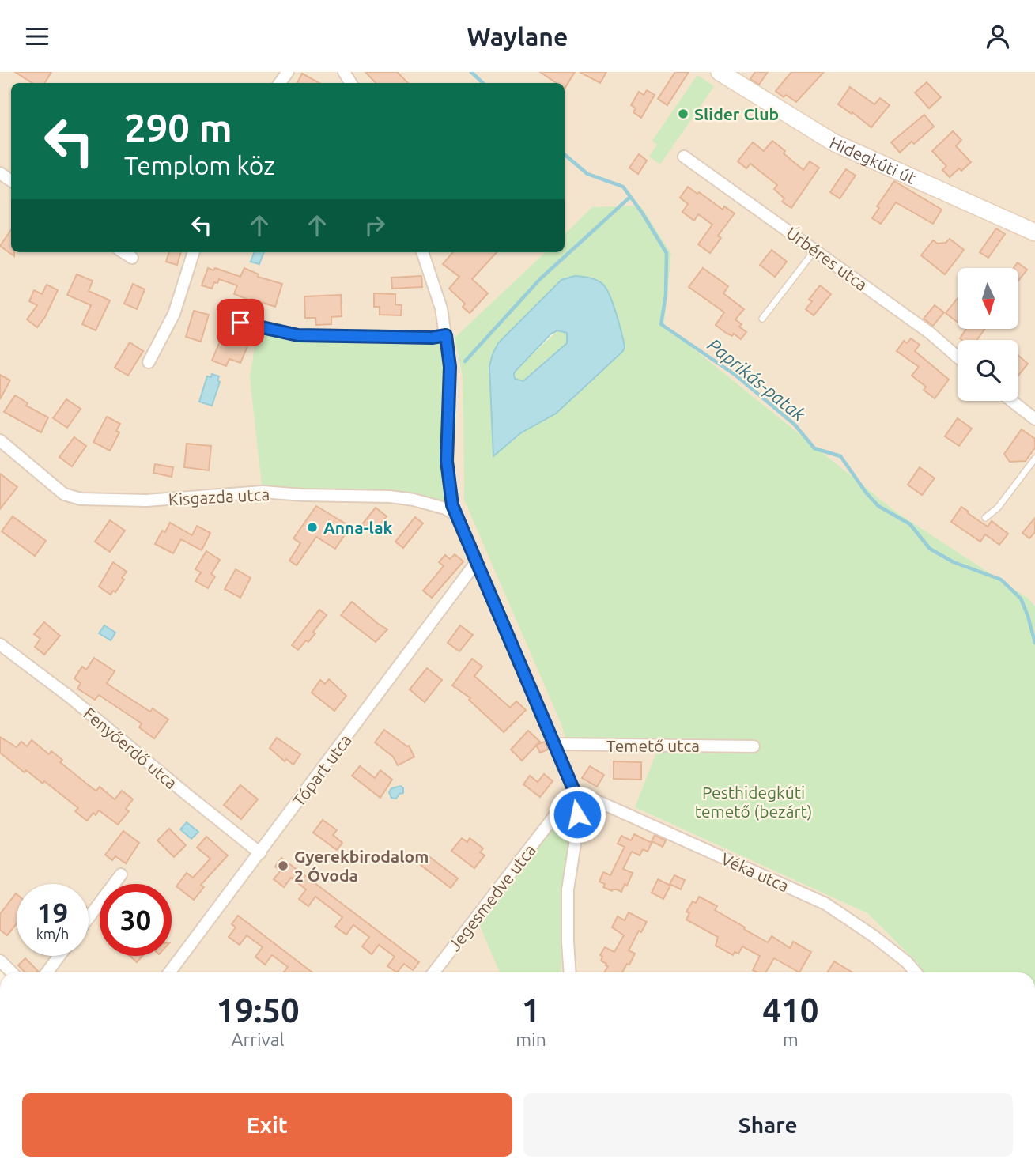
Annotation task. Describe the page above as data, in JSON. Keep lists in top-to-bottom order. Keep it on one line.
{"streets":{"main road":["Hidegkúti út"],"street":["Úrbéres utca","Kisgazda utca","Temető utca","Fenyőerdő utca","Tópart utca","Véka utca","Jegesmedve utca"]},"crossings":[["Fenyőerdő utca","Tópart utca"],["Véka utca","Jegesmedve utca"]],"water":["Paprikás-patak"],"parks":["Pesthidegkúti temető (bezárt)"],"places":["Slider Club","Anna-lak","Gyerekbirodalom 2 Óvoda"],"north":"bottom","page":{"header":"Waylane","turn":["290 m","Templom köz"],"speed":"19 km/h","limit":"30","eta":["19:50","Arrival","1","min","410","m"],"buttons":["Exit","Share"]}}
